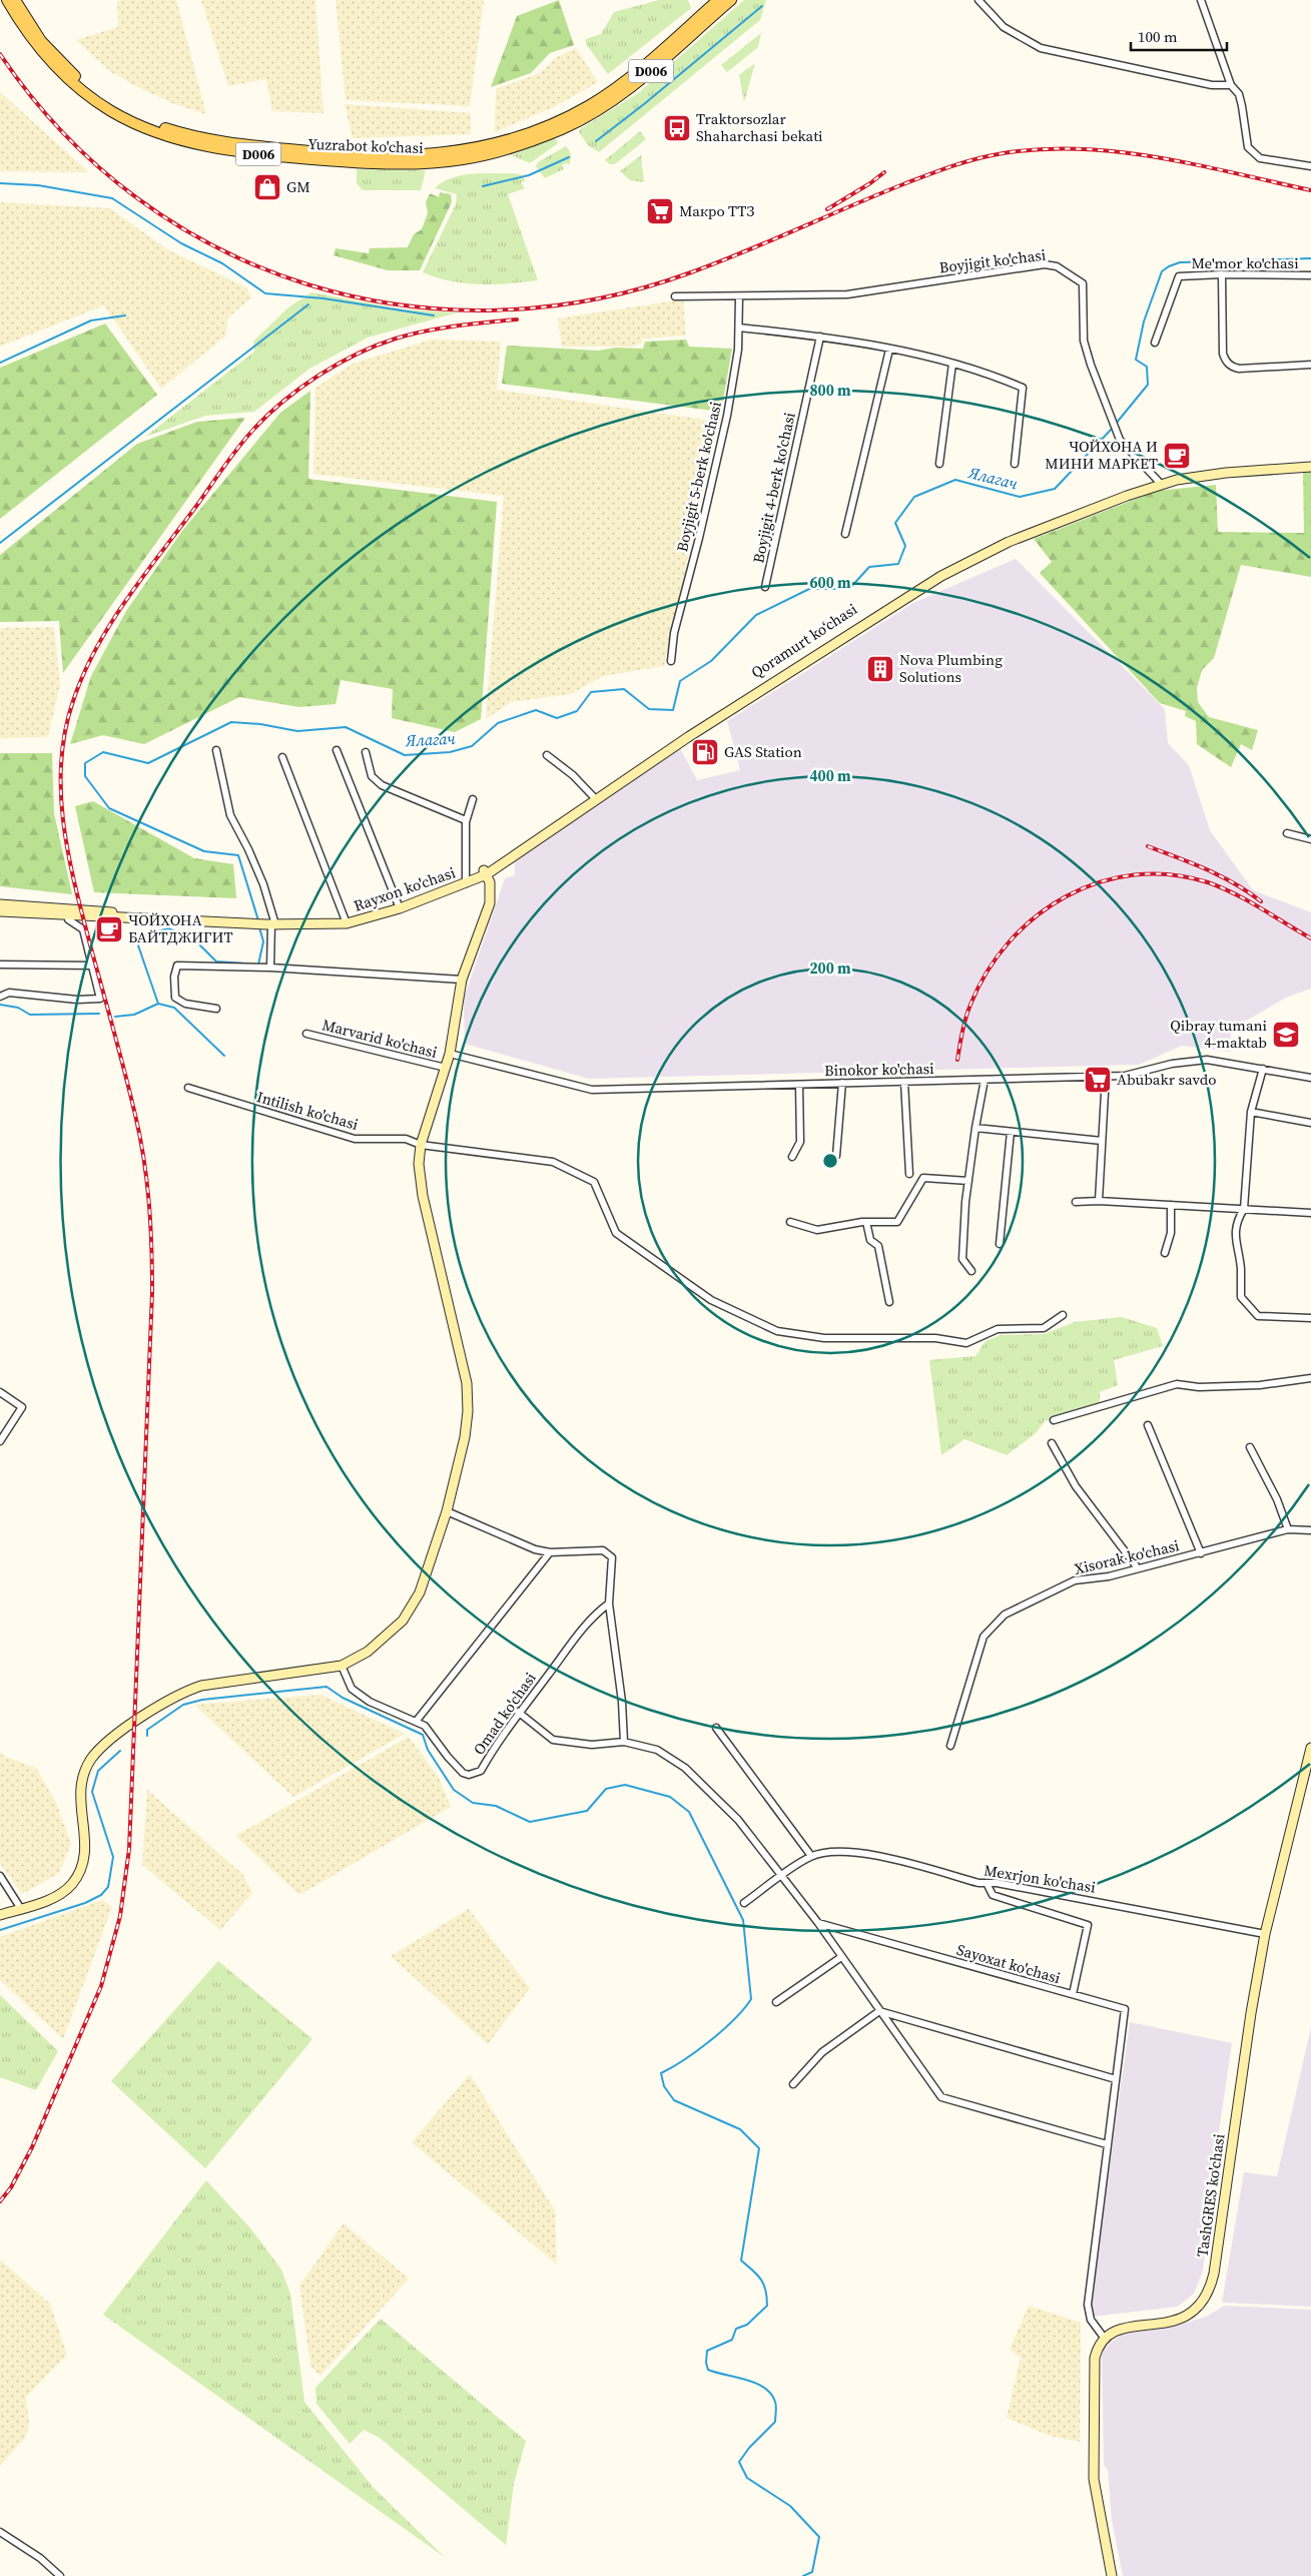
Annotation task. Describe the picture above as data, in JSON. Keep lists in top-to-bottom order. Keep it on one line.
{"streets":{"main road":["D006","Yuzrabot ko'chasi","Qoramurt koʻchasi","Rayxon ko'chasi","TashGRES ko'chasi"],"street":["Boyjigit ko'chasi","Me'mor ko'chasi","Boyjigit 5-berk ko'chasi","Boyjigit 4-berk ko'chasi","Marvarid ko'chasi","Binokor ko'chasi","Intilish ko'chasi","Xisorak ko'chasi","Omad ko'chasi","Mexrjon ko'chasi","Sayoxat ko'chasi"]},"crossings":[["Boyjigit ko'chasi","Boyjigit 5-berk ko'chasi"],["Boyjigit ko'chasi","Qoramurt koʻchasi"],["Qoramurt koʻchasi","Rayxon ko'chasi"],["Mexrjon ko'chasi","TashGRES ko'chasi"],["Sayoxat ko'chasi","TashGRES ko'chasi"]],"water":["Ялагач"],"places":{"bus stop":["Traktorsozlar Shaharchasi bekati"],"shop":["GM"],"supermarket":["Макро ТТЗ","Abubakr savdo"],"cafe":["ЧОЙХОНА И МИНИ МАРКЕТ","ЧОЙХОНА БАЙТДЖИГИТ"],"building":["Nova Plumbing Solutions"],"fuel station":["GAS Station"],"school or university":["Qibray tumani 4-maktab"]},"scale_bar":"100 m","rings":["800 m","600 m","400 m","200 m"]}
